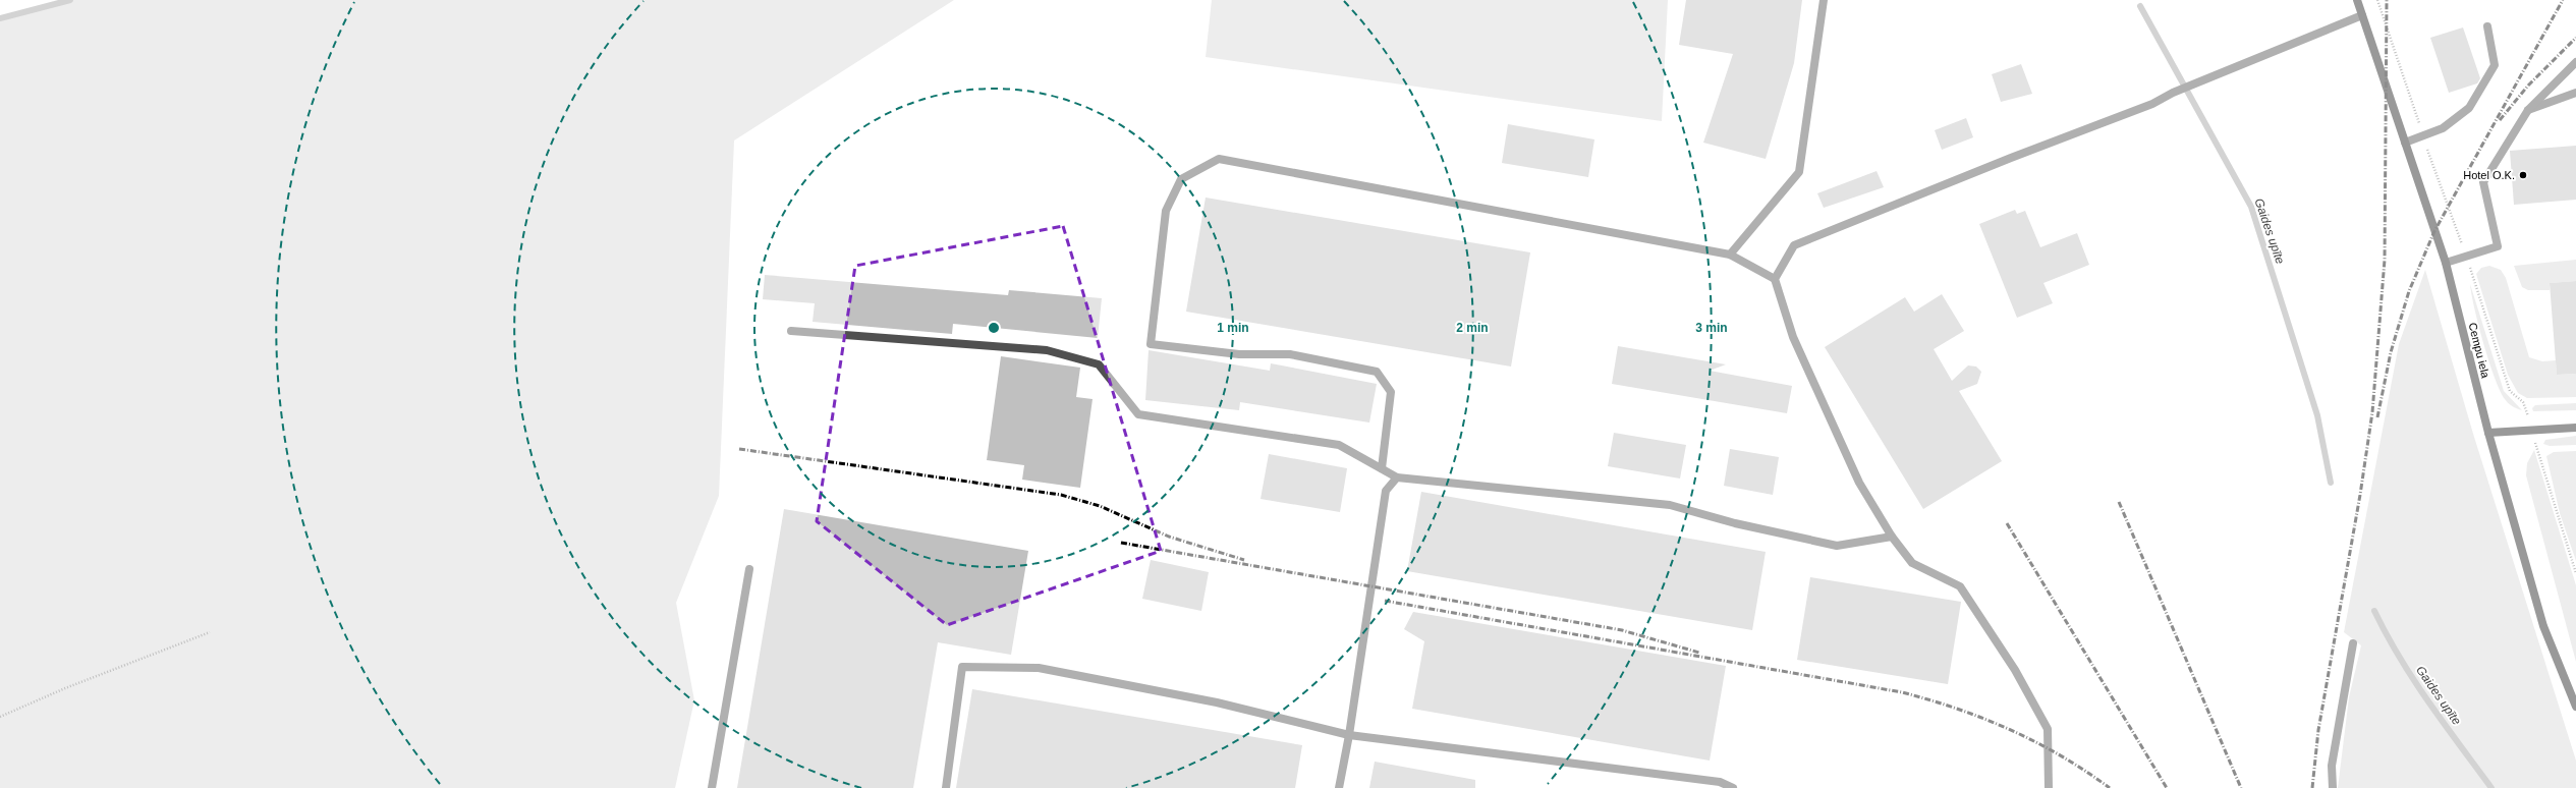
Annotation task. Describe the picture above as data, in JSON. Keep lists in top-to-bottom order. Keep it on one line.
{"streets":{"main road":["Cempu iela"]},"water":["Gaides upīte"],"places":["Hotel O.K."],"rings":["1 min","2 min","3 min"]}
